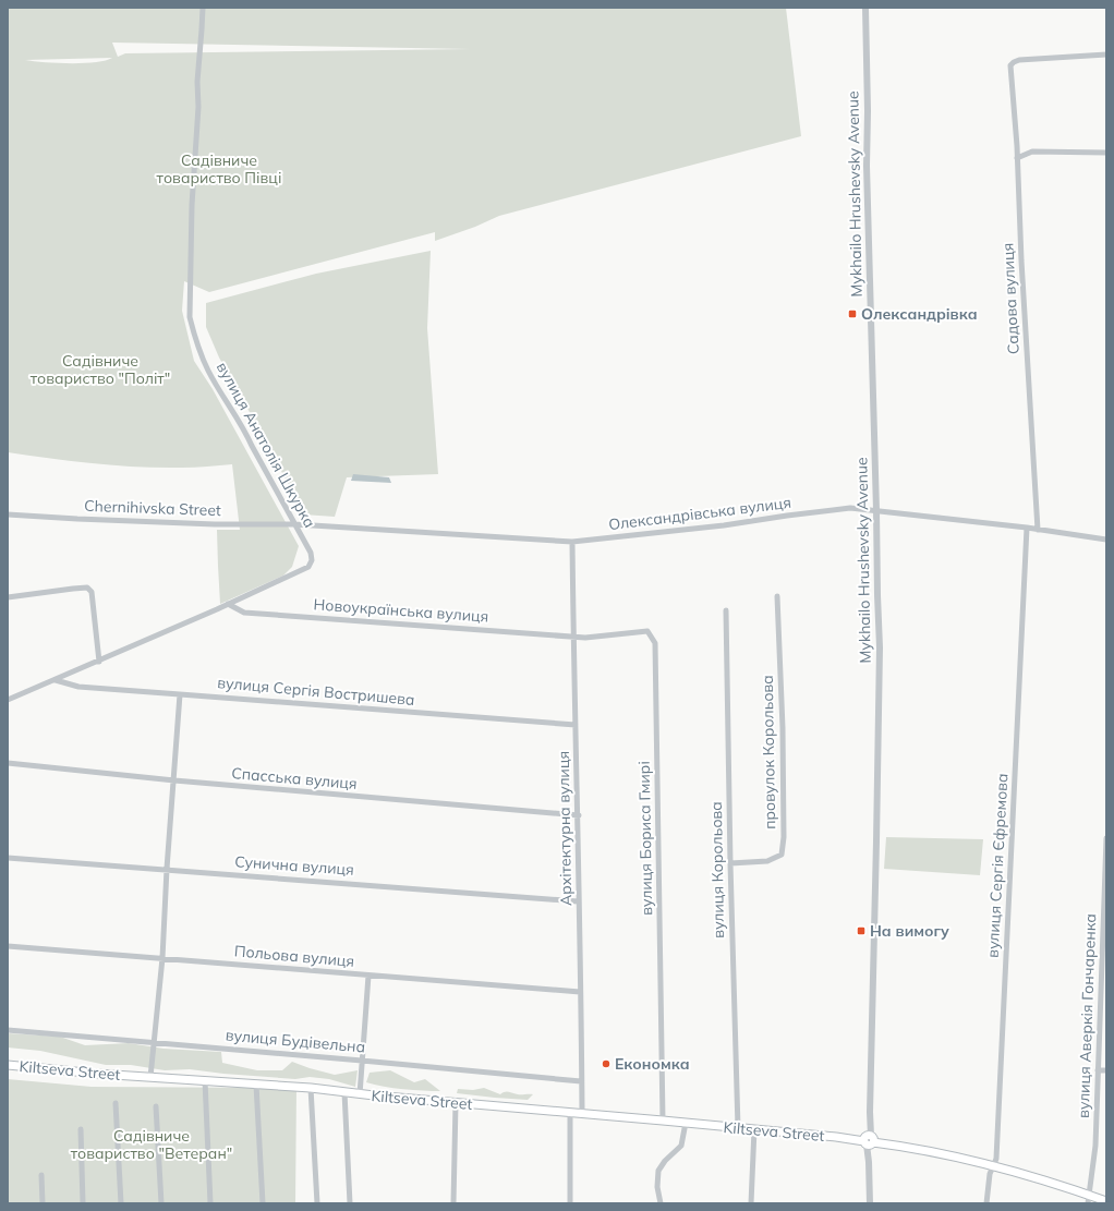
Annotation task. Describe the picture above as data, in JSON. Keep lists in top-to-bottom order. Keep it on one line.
{"streets":{"main road":["Kiltseva Street"],"street":["Mykhailo Hrushevsky Avenue","Садова вулиця","вулиця Анатолія Шкурка","Chernihivska Street","Олександрівська вулиця","Новоукраїнська вулиця","вулиця Сергія Востришева","провулок Корольова","Спасська вулиця","Архітектурна вулиця","вулиця Бориса Гмирі","Сунична вулиця","вулиця Сергія Єфремова","вулиця Корольова","Польова вулиця","вулиця Аверкія Гончаренка","вулиця Будівельна"]},"crossings":[["Mykhailo Hrushevsky Avenue","Олександрівська вулиця"],["Mykhailo Hrushevsky Avenue","Kiltseva Street"],["Садова вулиця","Олександрівська вулиця"],["вулиця Анатолія Шкурка","Chernihivska Street"],["вулиця Анатолія Шкурка","Олександрівська вулиця"],["вулиця Анатолія Шкурка","Новоукраїнська вулиця"],["вулиця Анатолія Шкурка","вулиця Сергія Востришева"],["Chernihivska Street","Олександрівська вулиця"],["Олександрівська вулиця","Архітектурна вулиця"],["Олександрівська вулиця","вулиця Сергія Єфремова"],["Новоукраїнська вулиця","Архітектурна вулиця"],["Новоукраїнська вулиця","вулиця Бориса Гмирі"],["вулиця Сергія Востришева","Архітектурна вулиця"],["провулок Корольова","вулиця Корольова"],["Спасська вулиця","Архітектурна вулиця"],["Архітектурна вулиця","вулиця Бориса Гмирі"],["Архітектурна вулиця","Сунична вулиця"],["Архітектурна вулиця","Польова вулиця"],["Архітектурна вулиця","вулиця Будівельна"],["Архітектурна вулиця","Kiltseva Street"],["вулиця Бориса Гмирі","Kiltseva Street"],["вулиця Сергія Єфремова","Kiltseva Street"],["вулиця Корольова","Kiltseva Street"],["вулиця Аверкія Гончаренка","Kiltseva Street"]],"parks":["Садівниче товариство Півці","Садівниче товариство \"Політ\"","Садівниче товариство \"Ветеран\""],"places":{"transit":["Олександрівка","На вимогу"],"other":["Економка"]}}
